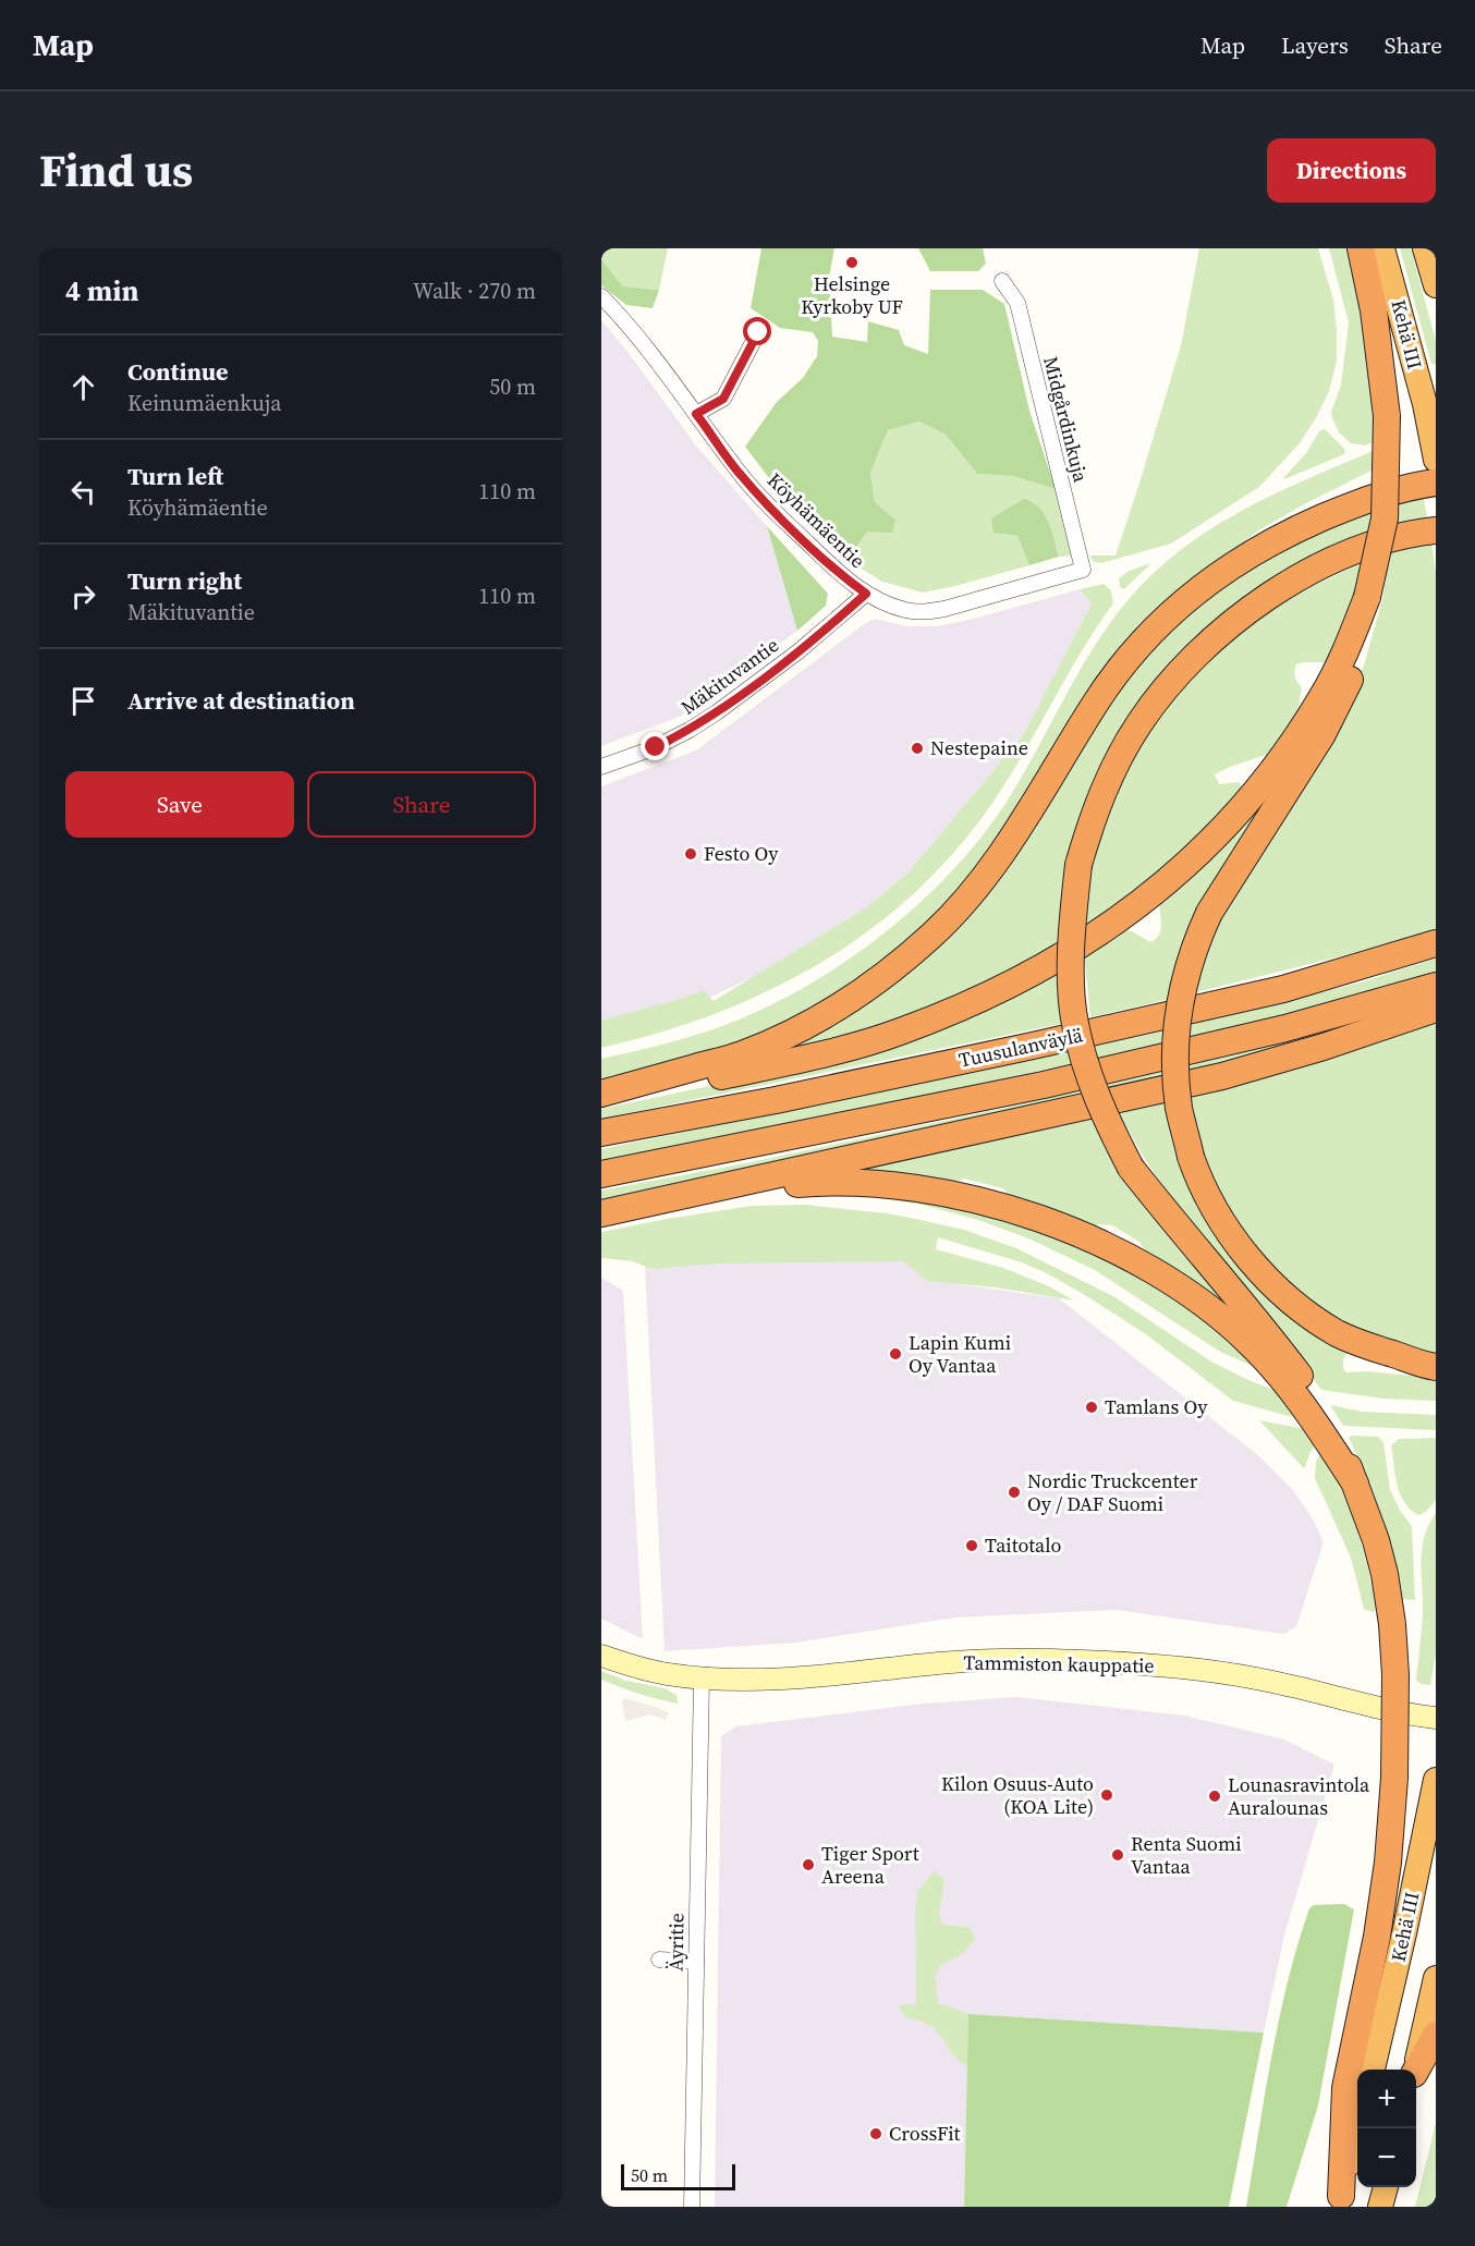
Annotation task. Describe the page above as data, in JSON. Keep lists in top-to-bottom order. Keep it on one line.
{"streets":{"highway":["Kehä III","Tuusulanväylä"],"main road":["Tammiston kauppatie"],"street":["Midgårdinkuja","Köyhämäentie","Mäkituvantie","Äyritie"]},"crossings":[["Midgårdinkuja","Köyhämäentie"],["Köyhämäentie","Mäkituvantie"],["Tammiston kauppatie","Äyritie"]],"places":["Helsinge Kyrkoby UF","Nestepaine","Festo Oy","Lapin Kumi Oy Vantaa","Tamlans Oy","Nordic Truckcenter Oy / DAF Suomi","Taitotalo","Kilon Osuus-Auto (KOA Lite)","Lounasravintola Auralounas","Renta Suomi Vantaa","Tiger Sport Areena","CrossFit"],"scale_bar":"50 m","page":{"header":"Map","nav":["Map","Layers","Share"],"title":"Find us","buttons":["Directions",["Save","Share"]],"heading":["4 min","Walk · 270 m"],"list":[["Continue","Keinumäenkuja","50 m"],["Turn left","Köyhämäentie","110 m"],["Turn right","Mäkituvantie","110 m"],"Arrive at destination"],"map_buttons":["+","−"],"scale":"50 m"}}
